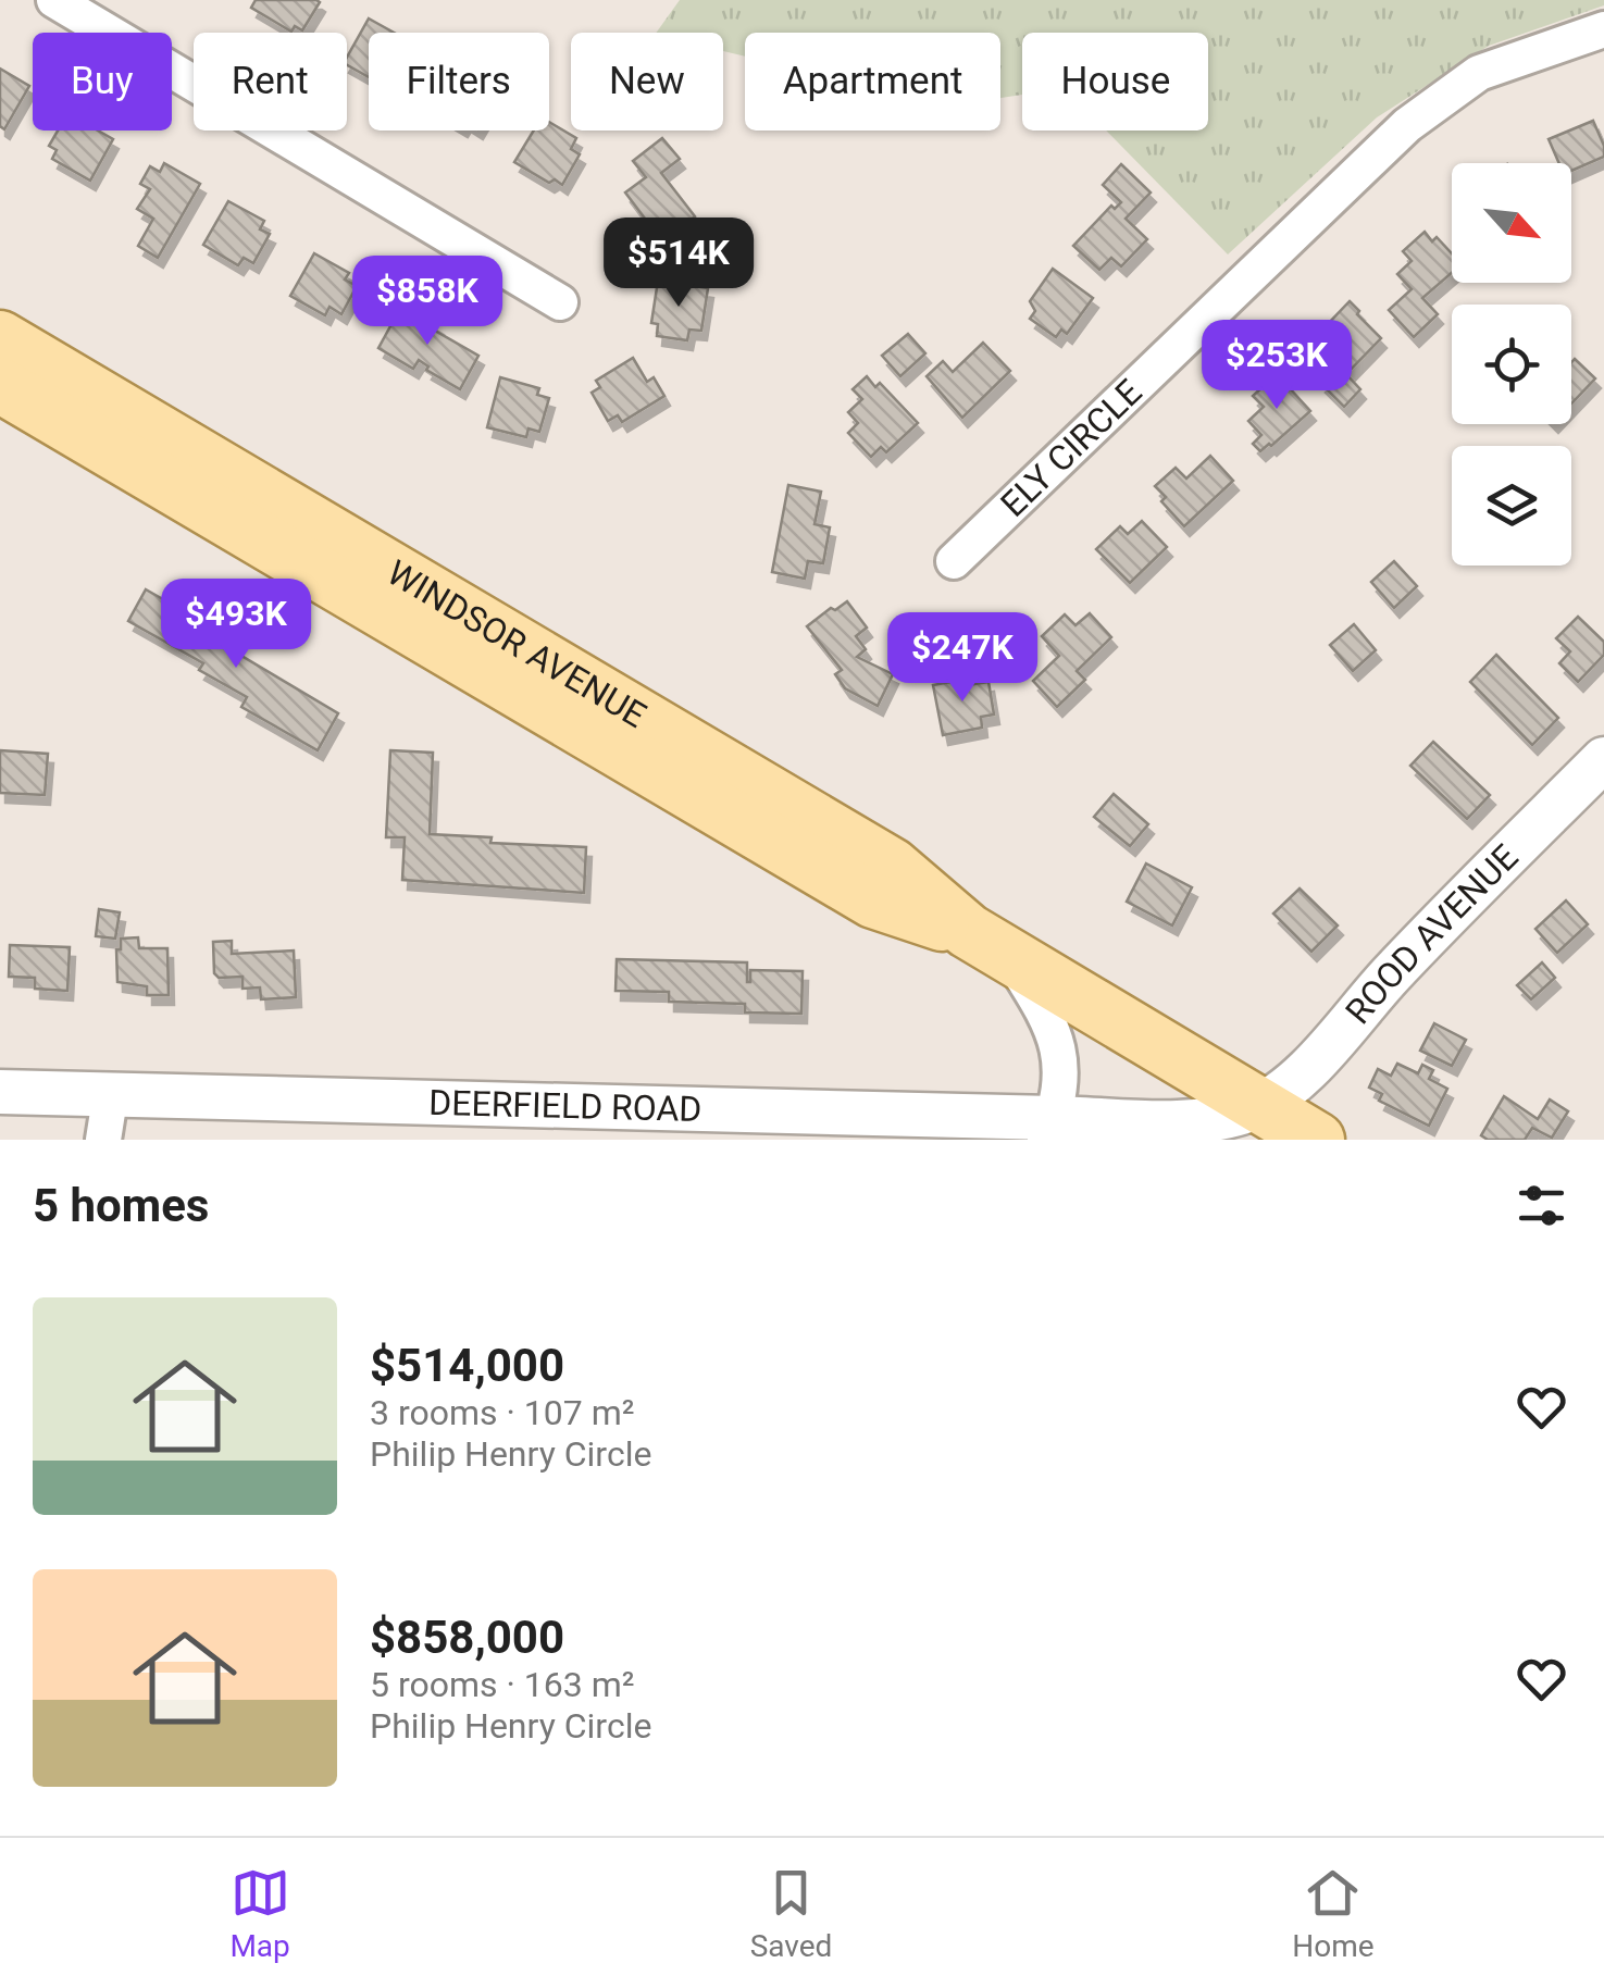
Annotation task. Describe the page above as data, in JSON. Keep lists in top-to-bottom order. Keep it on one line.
{"streets":{"main road":["WINDSOR AVENUE"],"street":["ELY CIRCLE","ROOD AVENUE","DEERFIELD ROAD"]},"crossings":[["WINDSOR AVENUE","ROOD AVENUE"],["WINDSOR AVENUE","DEERFIELD ROAD"],["ROOD AVENUE","DEERFIELD ROAD"]],"north":"bottom right","page":{"chip":["Buy","Rent","Filters","New","Apartment","House"],"price":["$514K","$858K","$253K","$493K","$247K"],"heading":"5 homes","list":[{"name":"$514,000","note":"3 rooms · 107 m² · Philip Henry Circle"},{"name":"$858,000","note":"5 rooms · 163 m² · Philip Henry Circle"}],"tabs":["Map","Saved","Home"]}}
